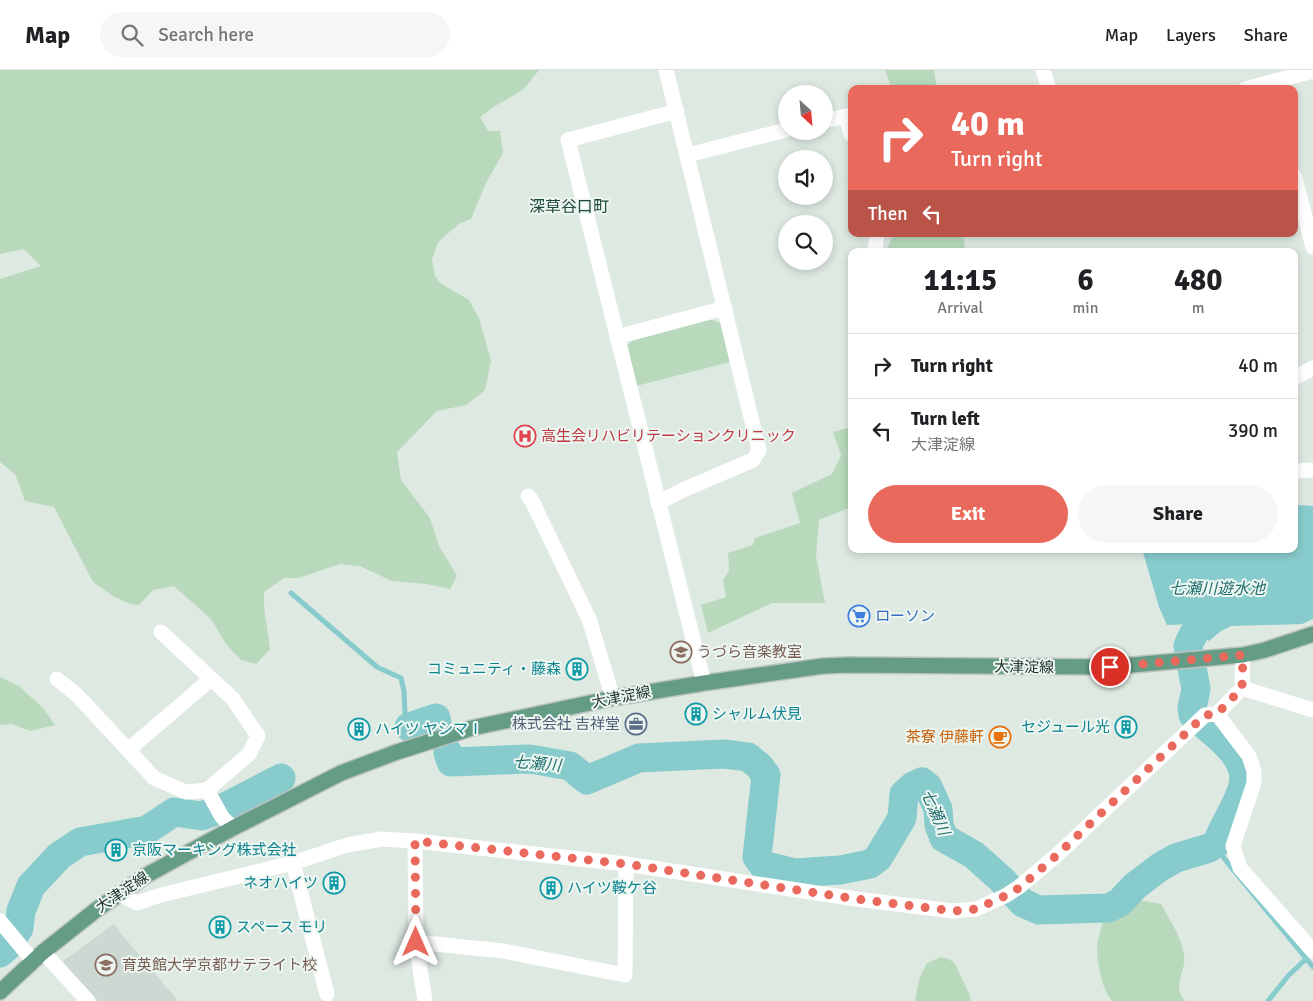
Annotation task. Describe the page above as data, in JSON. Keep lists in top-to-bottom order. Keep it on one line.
{"streets":{"main road":["大津淀線"]},"districts":["深草谷口町"],"water":["七瀬川遊水池","七瀬川"],"places":{"hospital":["高生会リハビリテーションクリニック"],"supermarket":["ローソン"],"school or university":["うづら音楽教室","育英館大学京都サテライト校"],"building":["コミュニティ・藤森","シャルム伏見","セジュール光","ハイツ ヤシマⅠ","京阪マーキング株式会社","ネオハイツ","ハイツ鞍ケ谷","スペース モリ"],"office":["株式会社 吉祥堂"],"cafe":["茶寮 伊藤軒"]},"north":"bottom right","page":{"header":"Map","search":"Search here","nav":["Map","Layers","Share"],"turn":["40 m","Turn right"],"then":"Then","eta":["11:15","Arrival","6","min","480","m"],"list":[{"name":"Turn right","value":"40 m"},{"name":"Turn left","note":"大津淀線","value":"390 m"}],"buttons":["Exit","Share"]}}
